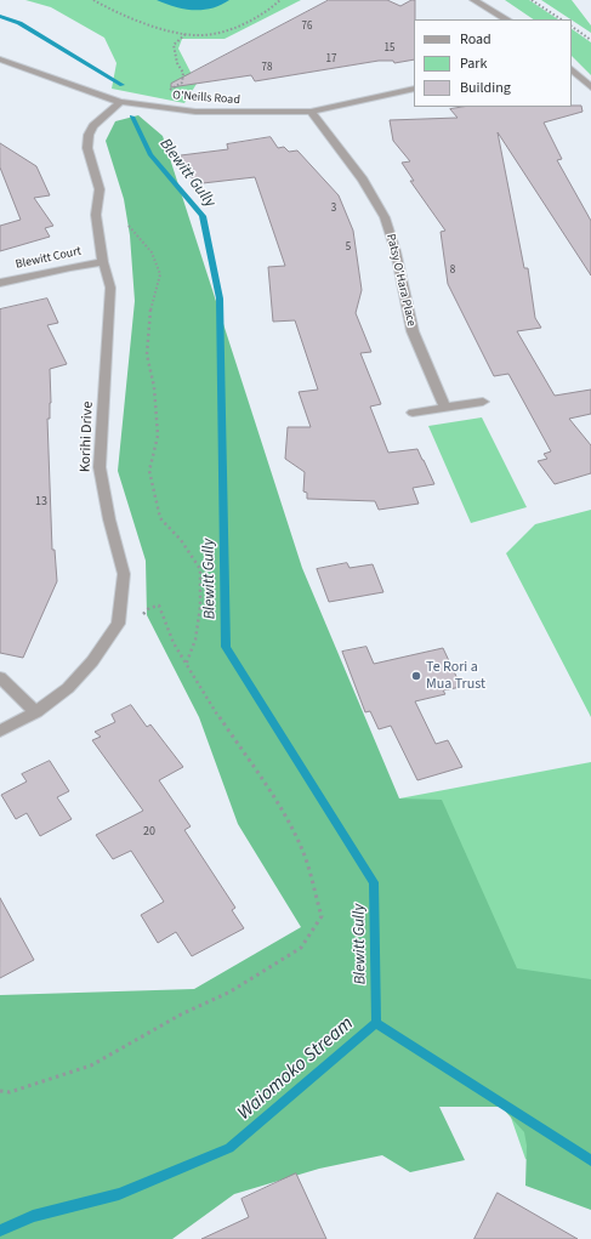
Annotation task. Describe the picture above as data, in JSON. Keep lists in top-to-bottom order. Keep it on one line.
{"streets":{"street":["O'Neills Road","Blewitt Court","Patsy O'Hara Place","Korihi Drive"]},"crossings":[["O'Neills Road","Patsy O'Hara Place"],["O'Neills Road","Korihi Drive"],["Blewitt Court","Korihi Drive"]],"water":["Blewitt Gully","Waiomoko Stream"],"places":["Te Rori a Mua Trust"],"house_numbers":["76","15","17","78","3","5","8","13","20"],"legend":["Road","Park","Building"]}
